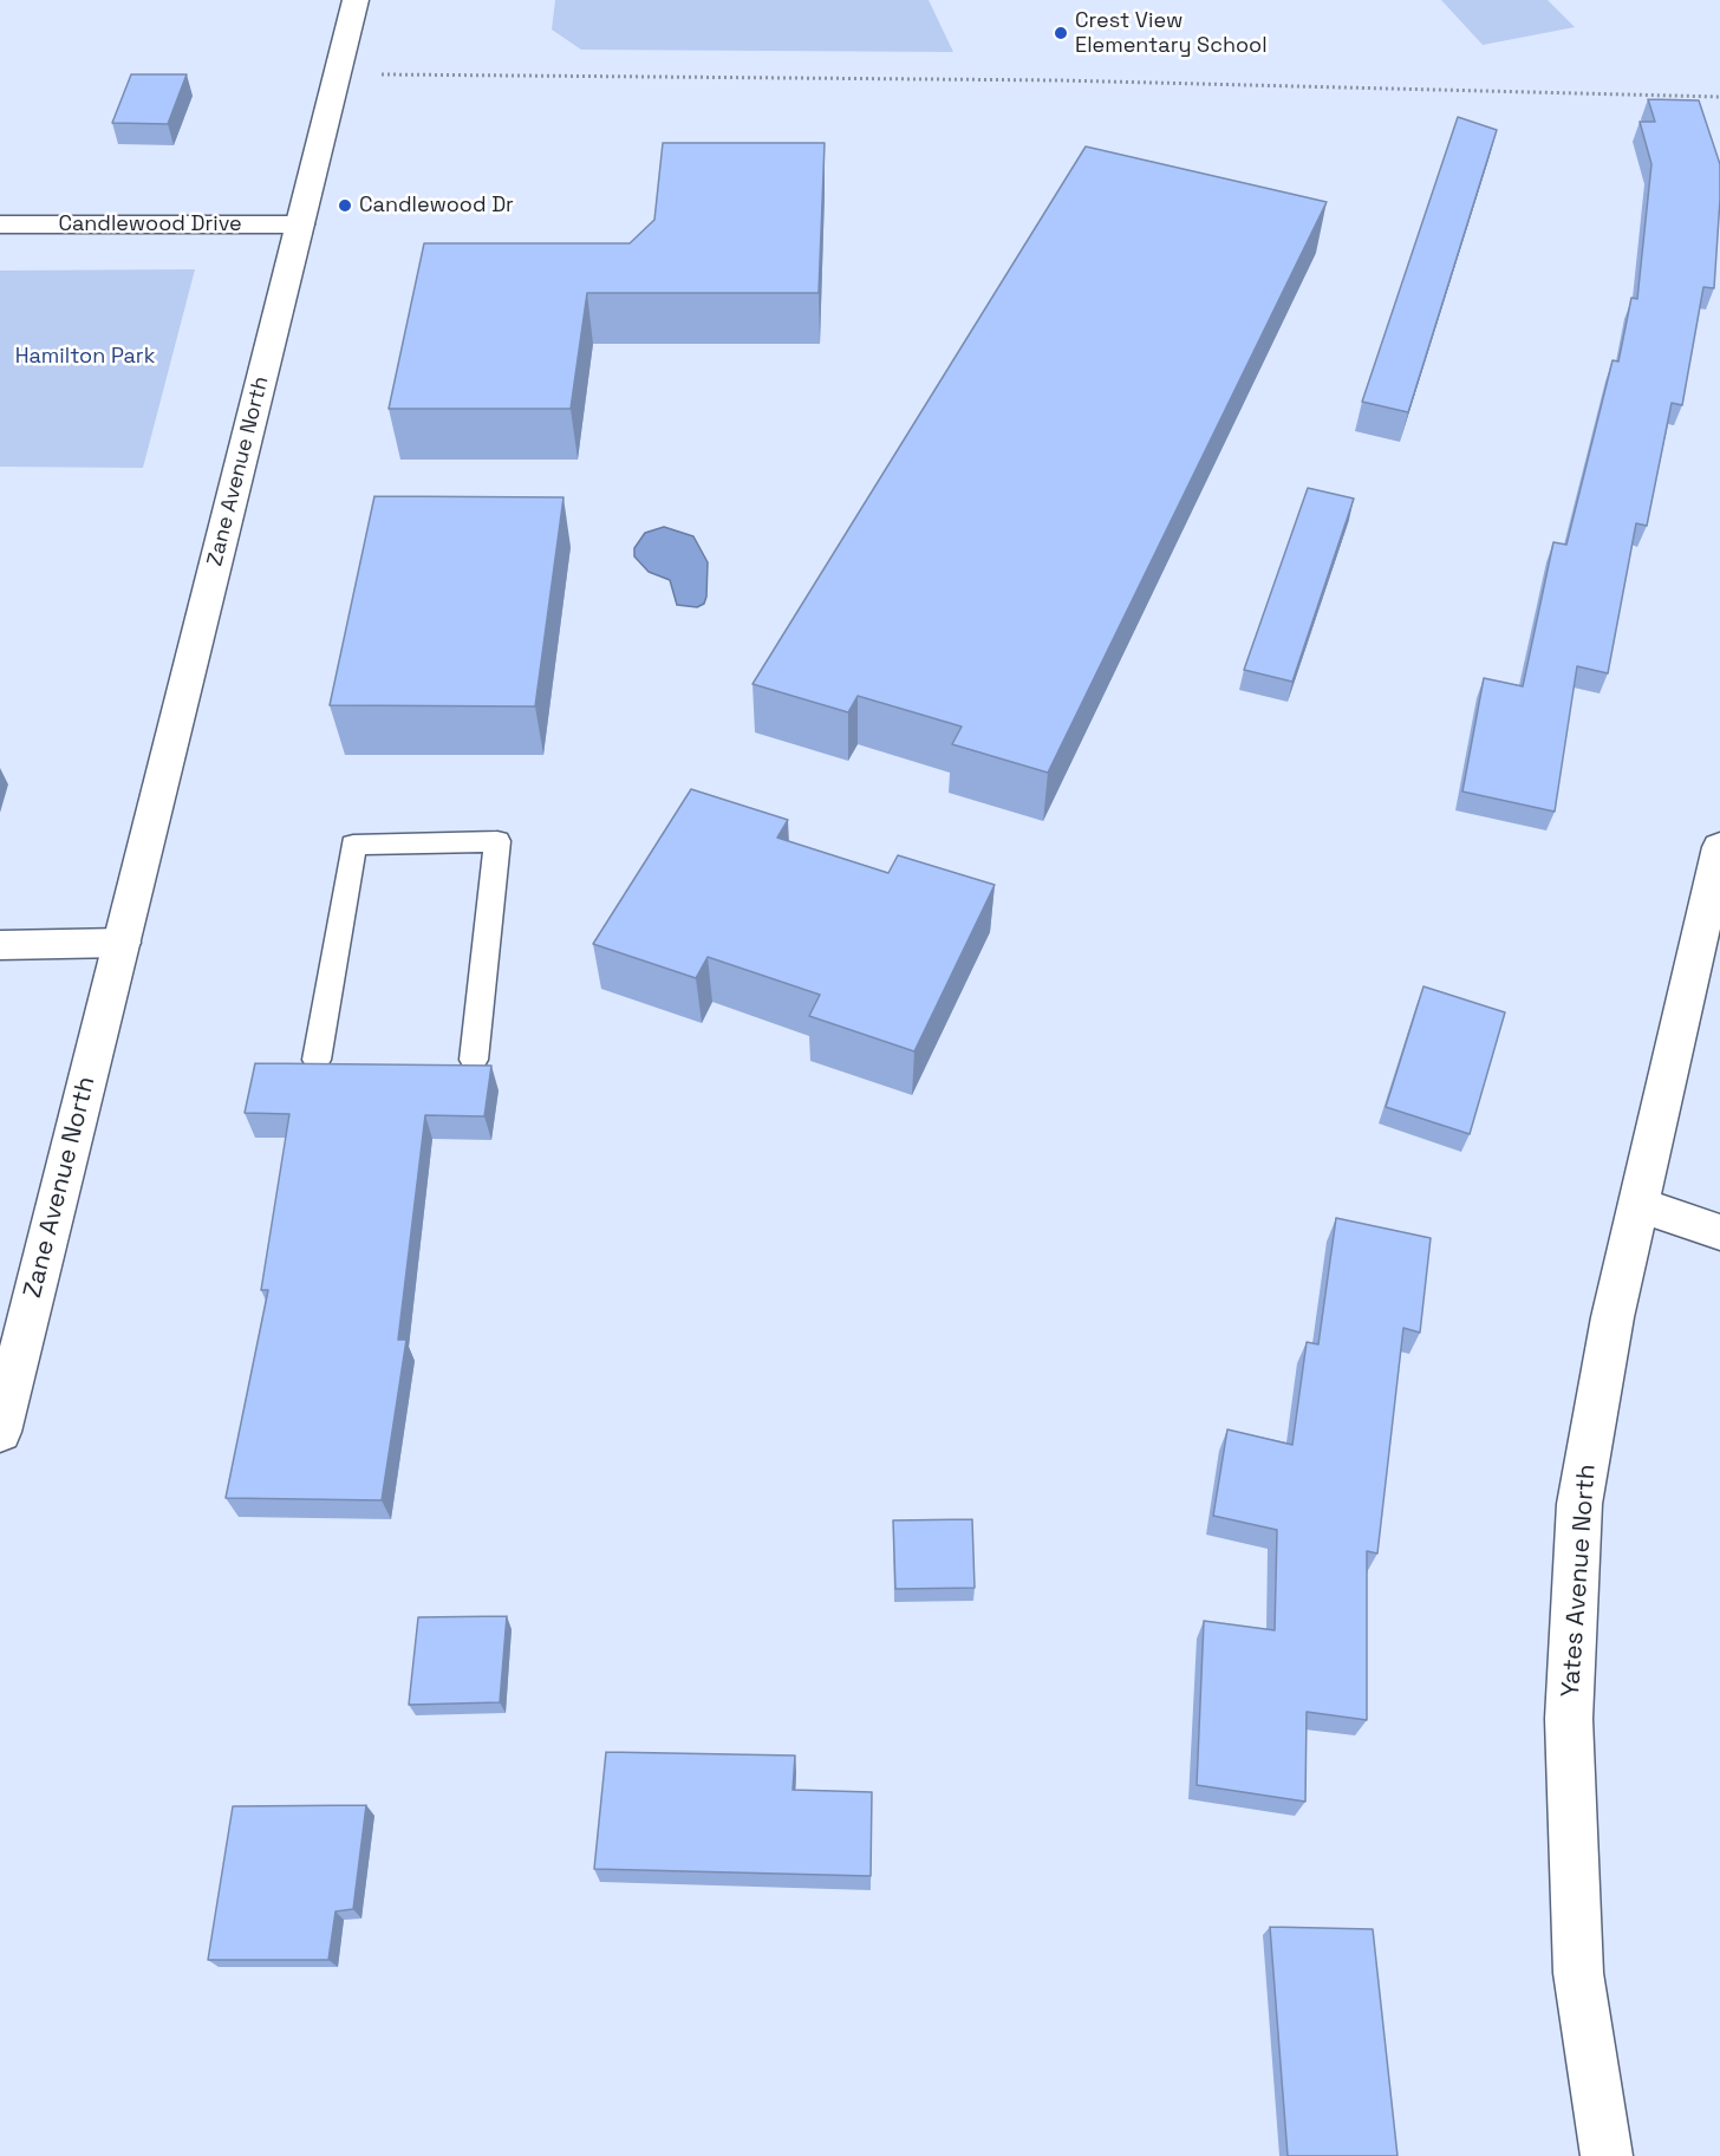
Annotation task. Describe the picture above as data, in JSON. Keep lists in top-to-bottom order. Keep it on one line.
{"streets":{"main road":["Candlewood Drive","Zane Avenue North","Yates Avenue North"]},"crossings":[["Candlewood Drive","Zane Avenue North"]],"parks":["Hamilton Park"],"places":["Crest View Elementary School","Candlewood Dr"]}
